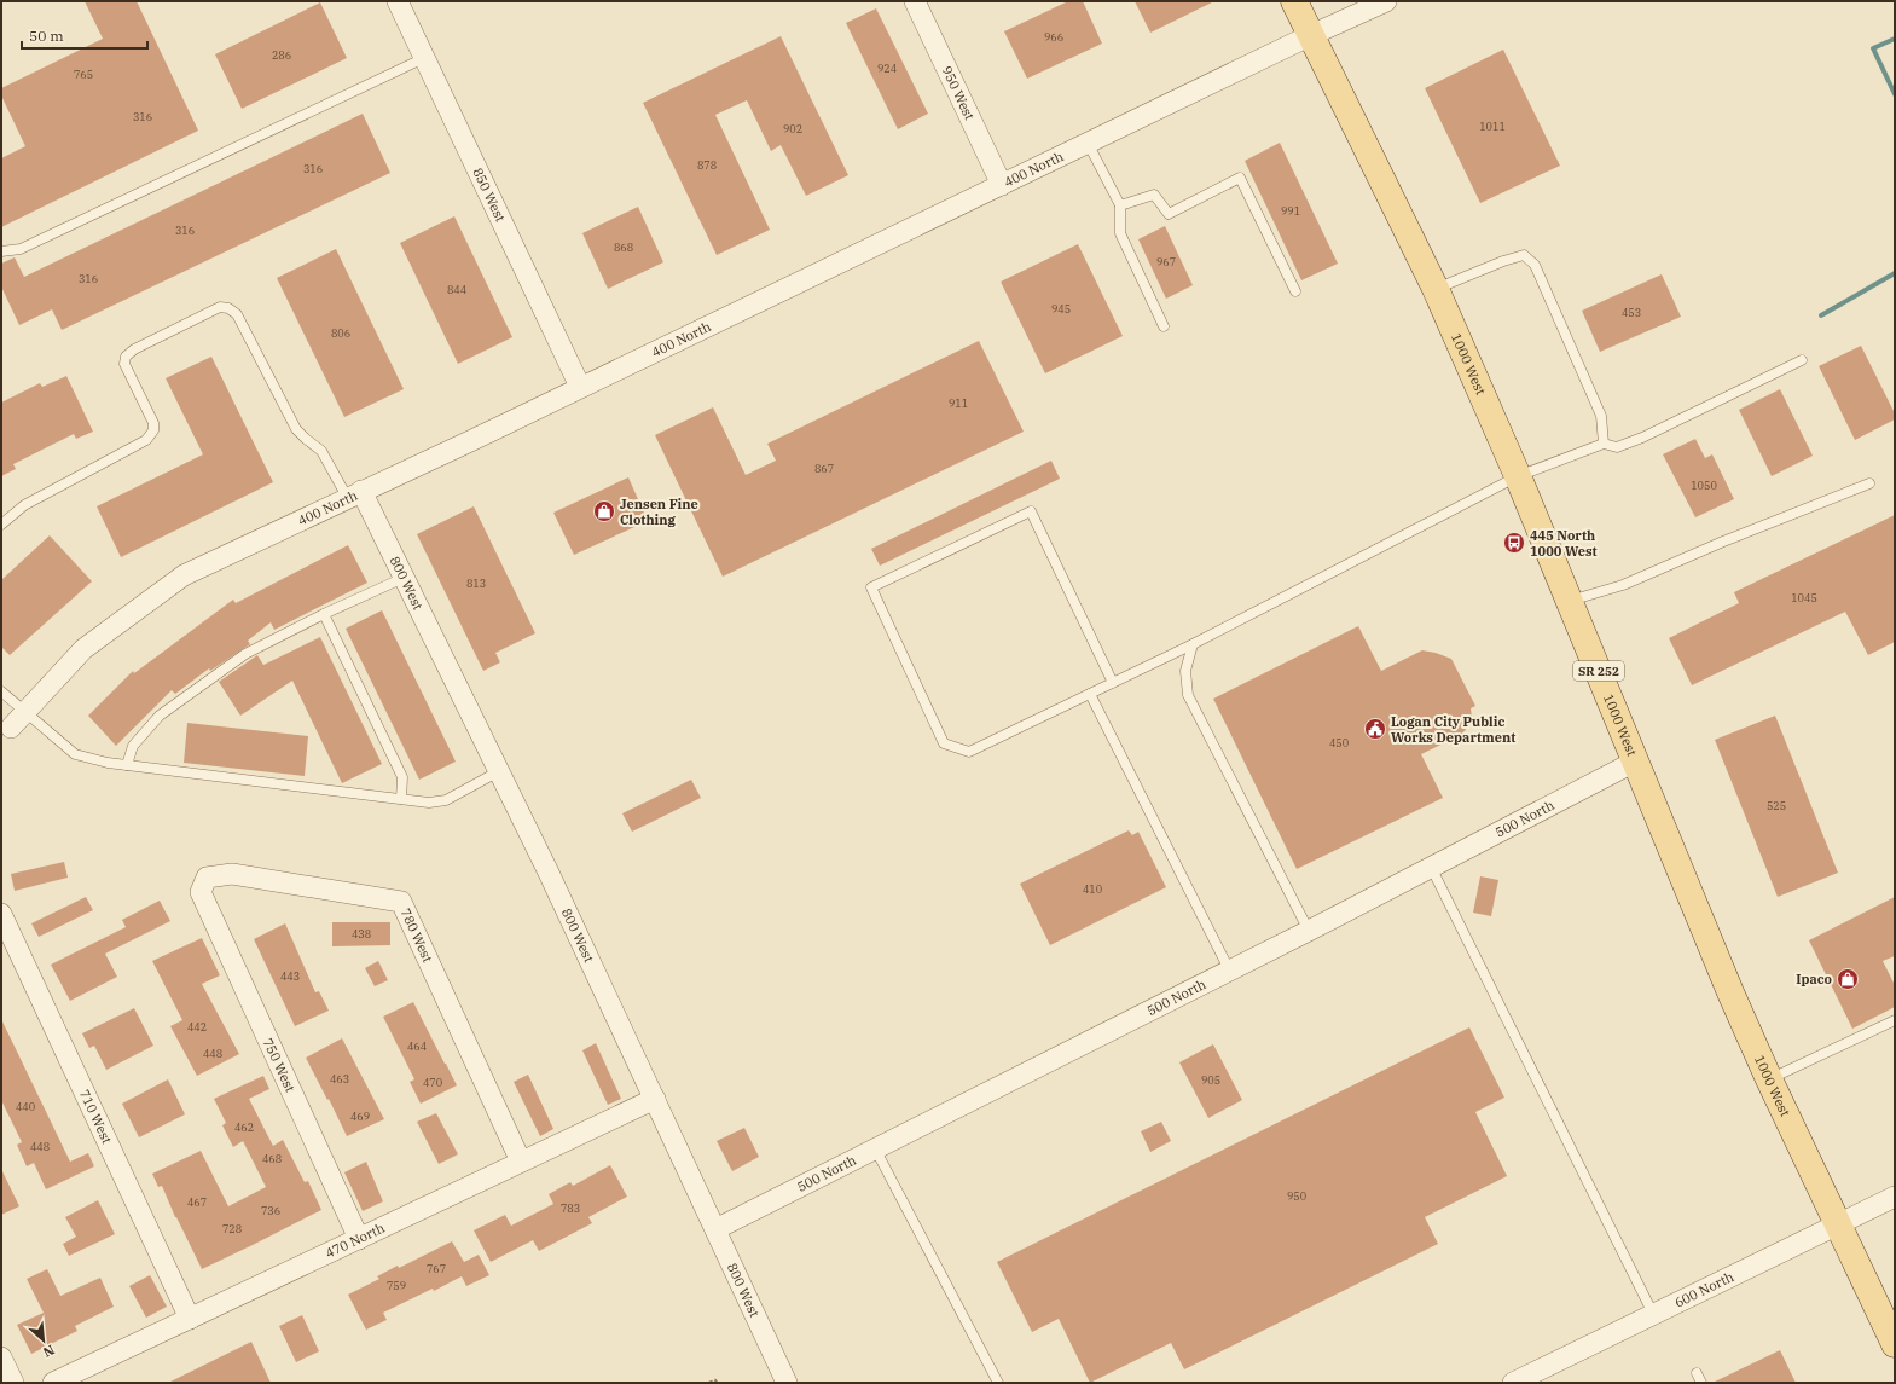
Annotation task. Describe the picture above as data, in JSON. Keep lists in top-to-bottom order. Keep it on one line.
{"streets":{"main road":["1000 West","SR 252"],"street":["950 West","400 North","850 West","800 West","500 North","780 West","750 West","710 West","470 North","600 North"]},"crossings":[["950 West","400 North"],["400 North","850 West"],["400 North","1000 West"],["400 North","800 West"],["1000 West","500 North"],["1000 West","600 North"],["800 West","500 North"],["800 West","470 North"],["780 West","750 West"],["780 West","470 North"],["750 West","470 North"],["710 West","470 North"]],"places":{"shop":["Jensen Fine Clothing","Ipaco"],"bus stop":["445 North 1000 West"],"public building":["Logan City Public Works Department"]},"house_numbers":["966","286","924","765","316","1011","902","878","316","991","316","868","967","316","844","945","453","806","911","867","1050","813","1045","450","525","410","438","443","442","464","448","463","905","470","440","469","462","448","468","950","467","783","736","728","767","759"],"scale_bar":"50 m","north":"bottom right"}
